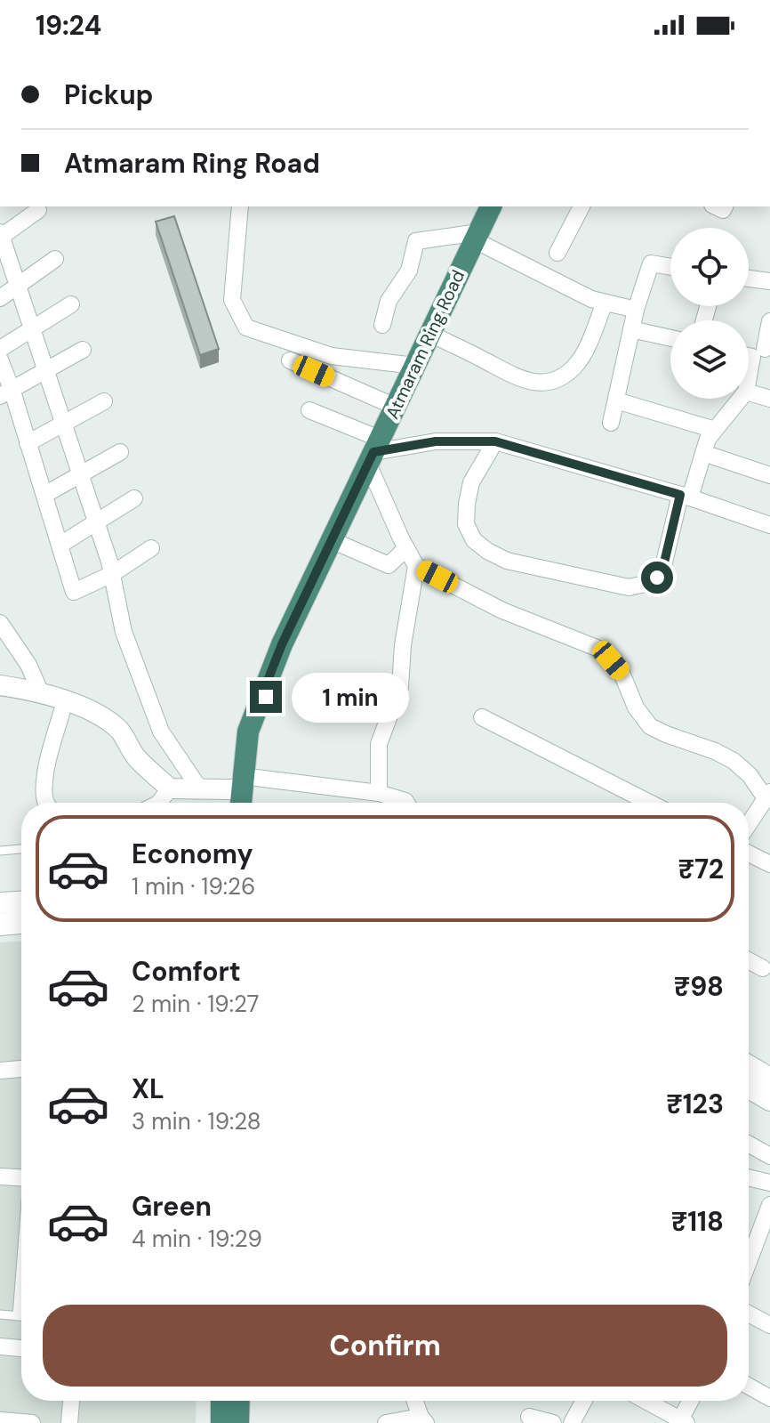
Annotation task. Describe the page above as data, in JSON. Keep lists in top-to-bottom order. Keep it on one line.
{"streets":{"highway":["Atmaram Ring Road"]},"page":{"status":"19:24","banner":["Pickup","Atmaram Ring Road"],"bubble":"1 min","list":[{"name":"Economy","note":"1 min · 19:26","value":"₹72"},{"name":"Comfort","note":"2 min · 19:27","value":"₹98"},{"name":"XL","note":"3 min · 19:28","value":"₹123"},{"name":"Green","note":"4 min · 19:29","value":"₹118"}],"buttons":"Confirm"}}
